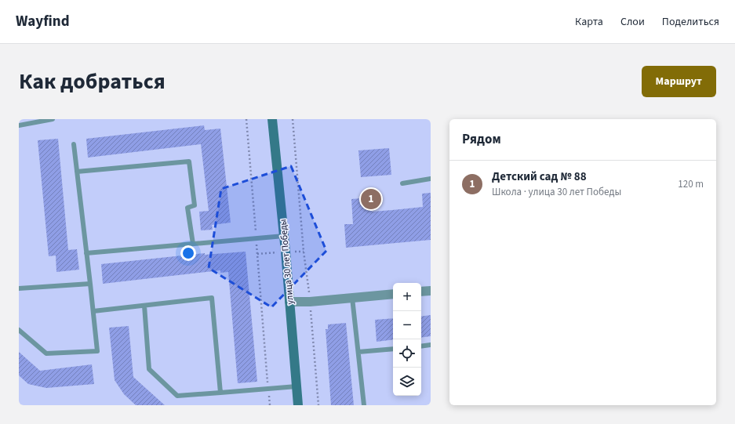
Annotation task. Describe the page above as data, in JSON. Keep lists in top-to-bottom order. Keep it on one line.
{"streets":{"street":["улица 30 лет Победы"]},"page":{"header":"Wayfind","nav":["Карта","Слои","Поделиться"],"title":"Как добраться","buttons":"Маршрут","heading":"Рядом","list":[{"mark":"1","name":"Детский сад № 88","note":"Школа · улица 30 лет Победы","value":"120 m"}],"pins":"1","map_buttons":["+","−"]}}
